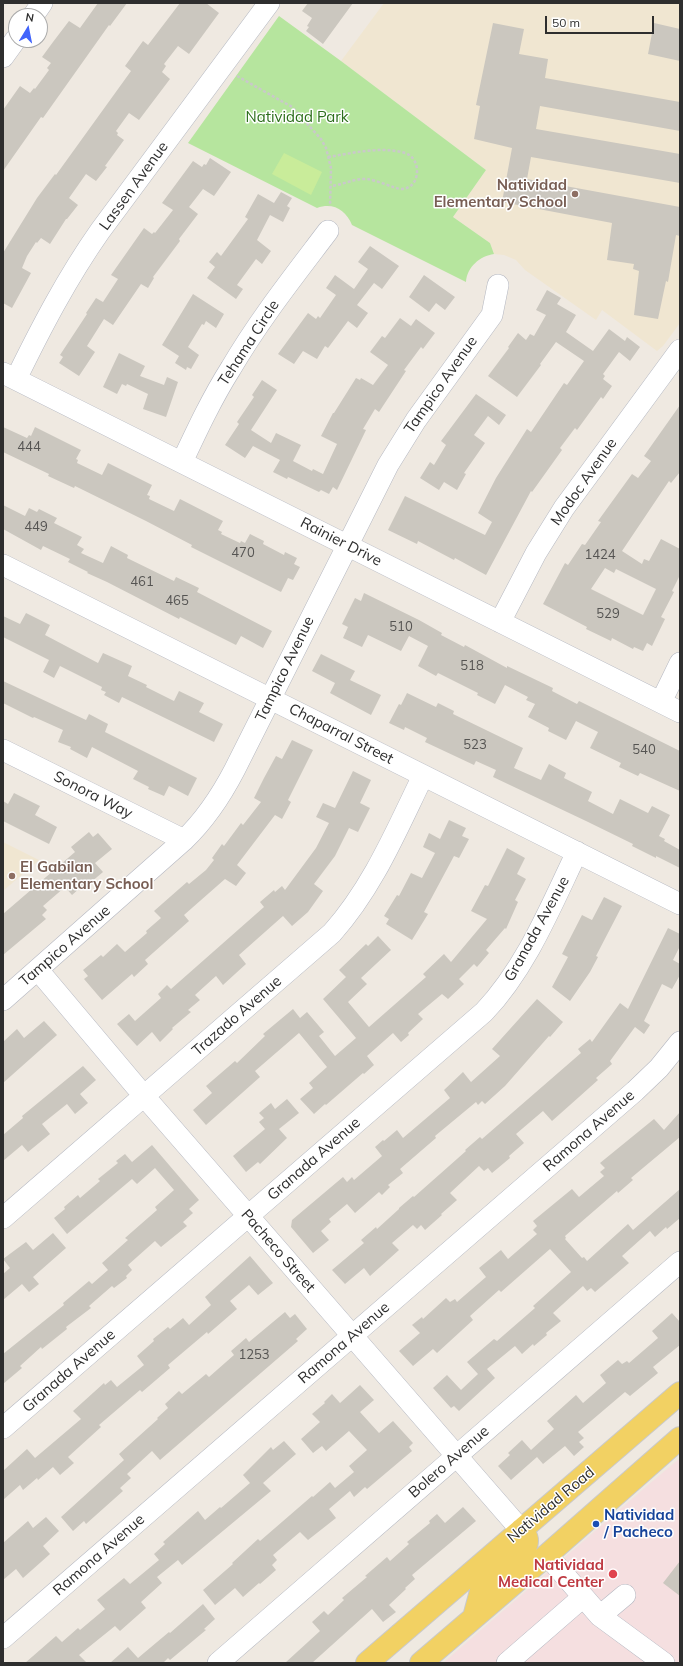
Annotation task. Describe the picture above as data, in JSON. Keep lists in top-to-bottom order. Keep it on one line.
{"streets":{"main road":["Natividad Road"],"street":["Lassen Avenue","Tehama Circle","Tampico Avenue","Modoc Avenue","Rainier Drive","Chaparral Street","Sonora Way","Granada Avenue","Trazado Avenue","Ramona Avenue","Pacheco Street","Bolero Avenue"]},"crossings":[["Lassen Avenue","Rainier Drive"],["Tehama Circle","Rainier Drive"],["Tampico Avenue","Rainier Drive"],["Tampico Avenue","Chaparral Street"],["Tampico Avenue","Sonora Way"],["Tampico Avenue","Pacheco Street"],["Modoc Avenue","Rainier Drive"],["Chaparral Street","Granada Avenue"],["Chaparral Street","Trazado Avenue"],["Granada Avenue","Pacheco Street"],["Trazado Avenue","Pacheco Street"],["Ramona Avenue","Pacheco Street"],["Pacheco Street","Bolero Avenue"],["Pacheco Street","Natividad Road"]],"parks":["Natividad Park"],"places":["Natividad Elementary School","El Gabilan Elementary School","Natividad / Pacheco","Natividad Medical Center"],"house_numbers":["444","449","470","1424","461","465","529","510","518","523","540","1253"],"scale_bar":"50 m","north":"top"}
